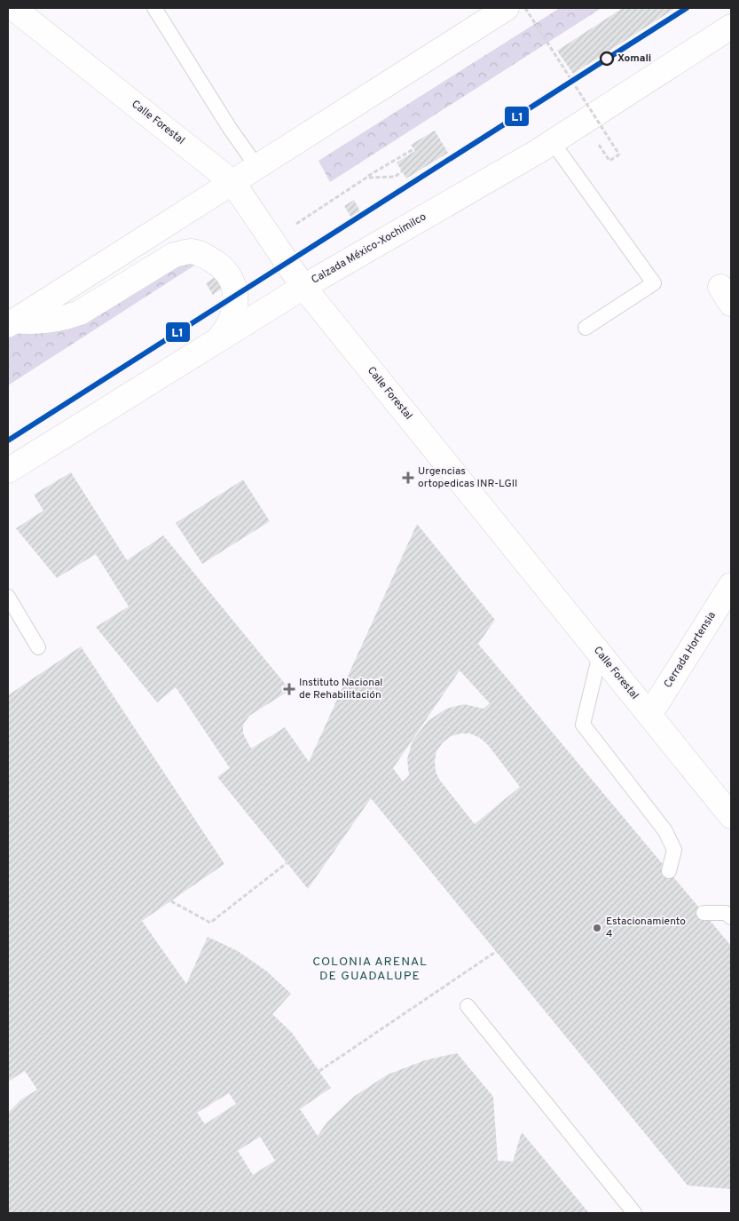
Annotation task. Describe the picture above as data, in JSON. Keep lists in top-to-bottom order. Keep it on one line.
{"streets":{"main road":["Calle Forestal","Calzada México-Xochimilco","Cerrada Hortensia"]},"crossings":[["Calle Forestal","Calzada México-Xochimilco"],["Calle Forestal","Cerrada Hortensia"]],"districts":["COLONIA ARENAL DE GUADALUPE"],"places":{"other":["Xomali","Estacionamiento 4"],"health":["Urgencias ortopedicas INR-LGII","Instituto Nacional de Rehabilitación"]},"lines":["transit line L1"]}
